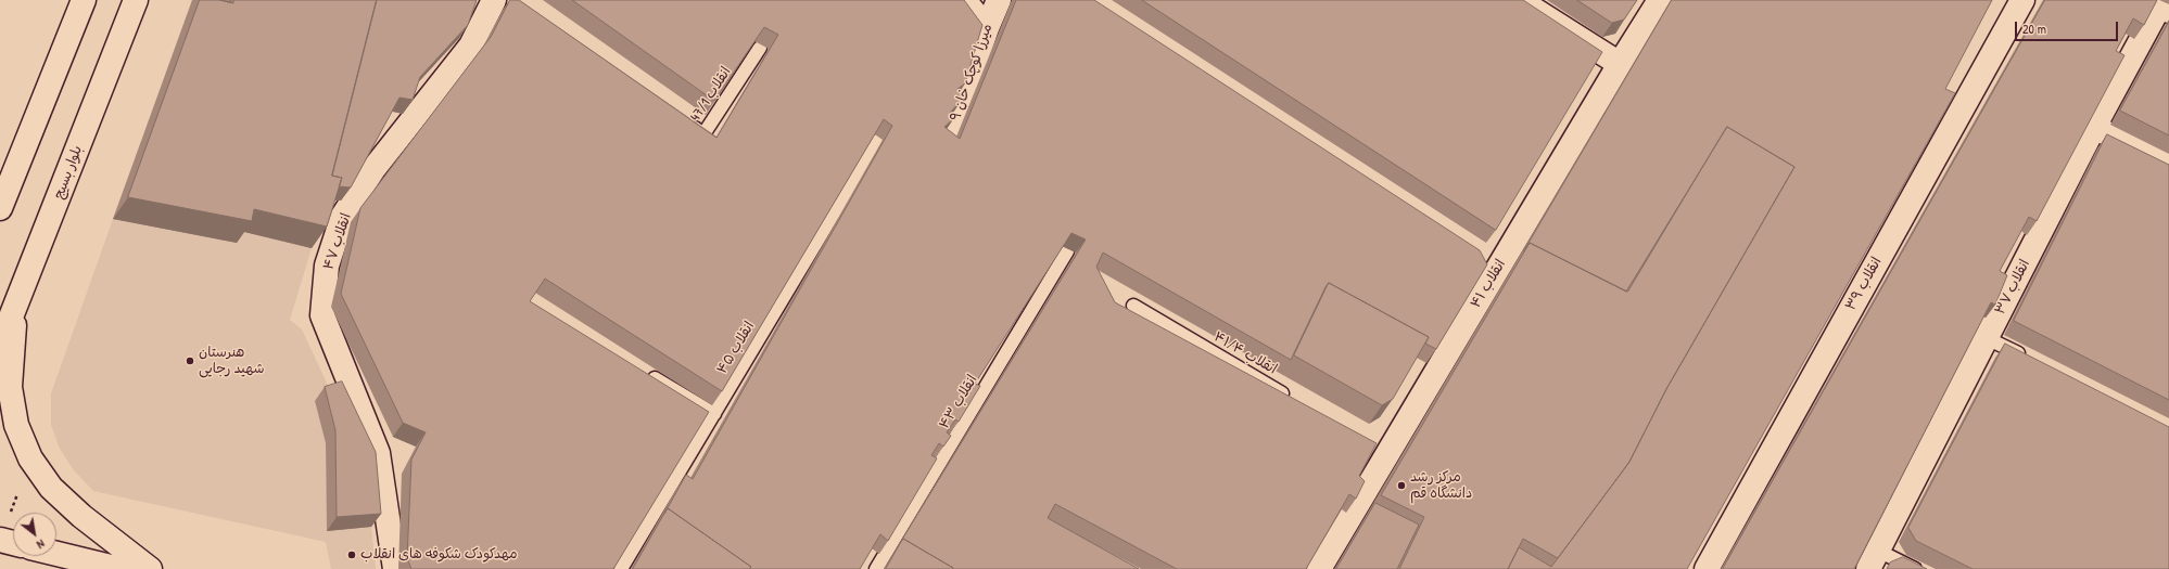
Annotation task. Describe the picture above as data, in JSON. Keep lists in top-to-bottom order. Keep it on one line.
{"streets":{"street":["میرزا کوچک خان ۹","بلوار بسیج","انقلاب ۴۷","انقلاب ۴۱","انقلاب ۳۹","انقلاب ۳۷"],"lane":["انقلاب 47/1","انقلاب ۴۵","انقلاب ۴۱/۴","انقلاب ۴۳"]},"places":["هنرستان شهید رجایی","مرکز رشد دانشگاه قم","مهدکودک شکوفه های انقلاب"],"scale_bar":"20 m","north":"bottom right"}
